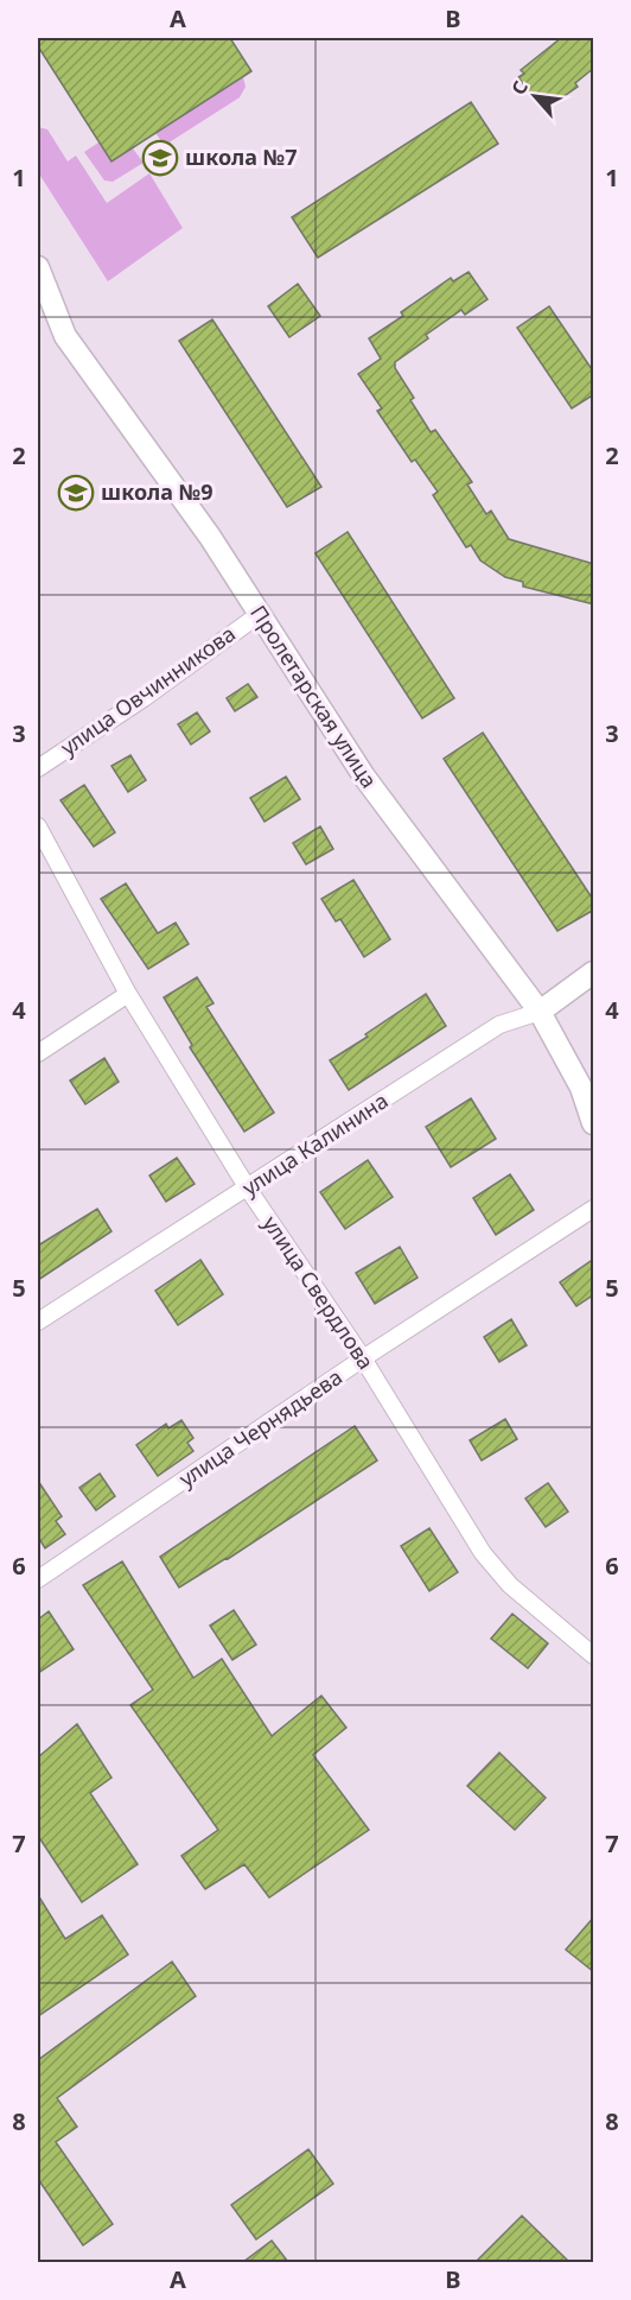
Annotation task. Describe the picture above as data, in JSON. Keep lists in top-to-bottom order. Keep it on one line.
{"streets":{"street":["улица Овчинникова","Пролетарская улица","улица Калинина","улица Свердлова","улица Чернядьева"]},"crossings":[["улица Овчинникова","Пролетарская улица"],["Пролетарская улица","улица Калинина"],["улица Калинина","улица Свердлова"],["улица Свердлова","улица Чернядьева"]],"places":{"school or university":["школа №7","школа №9"]},"north":"top left","grid":{"columns":["A","B"],"rows":["1","2","3","4","5","6","7","8"]}}
